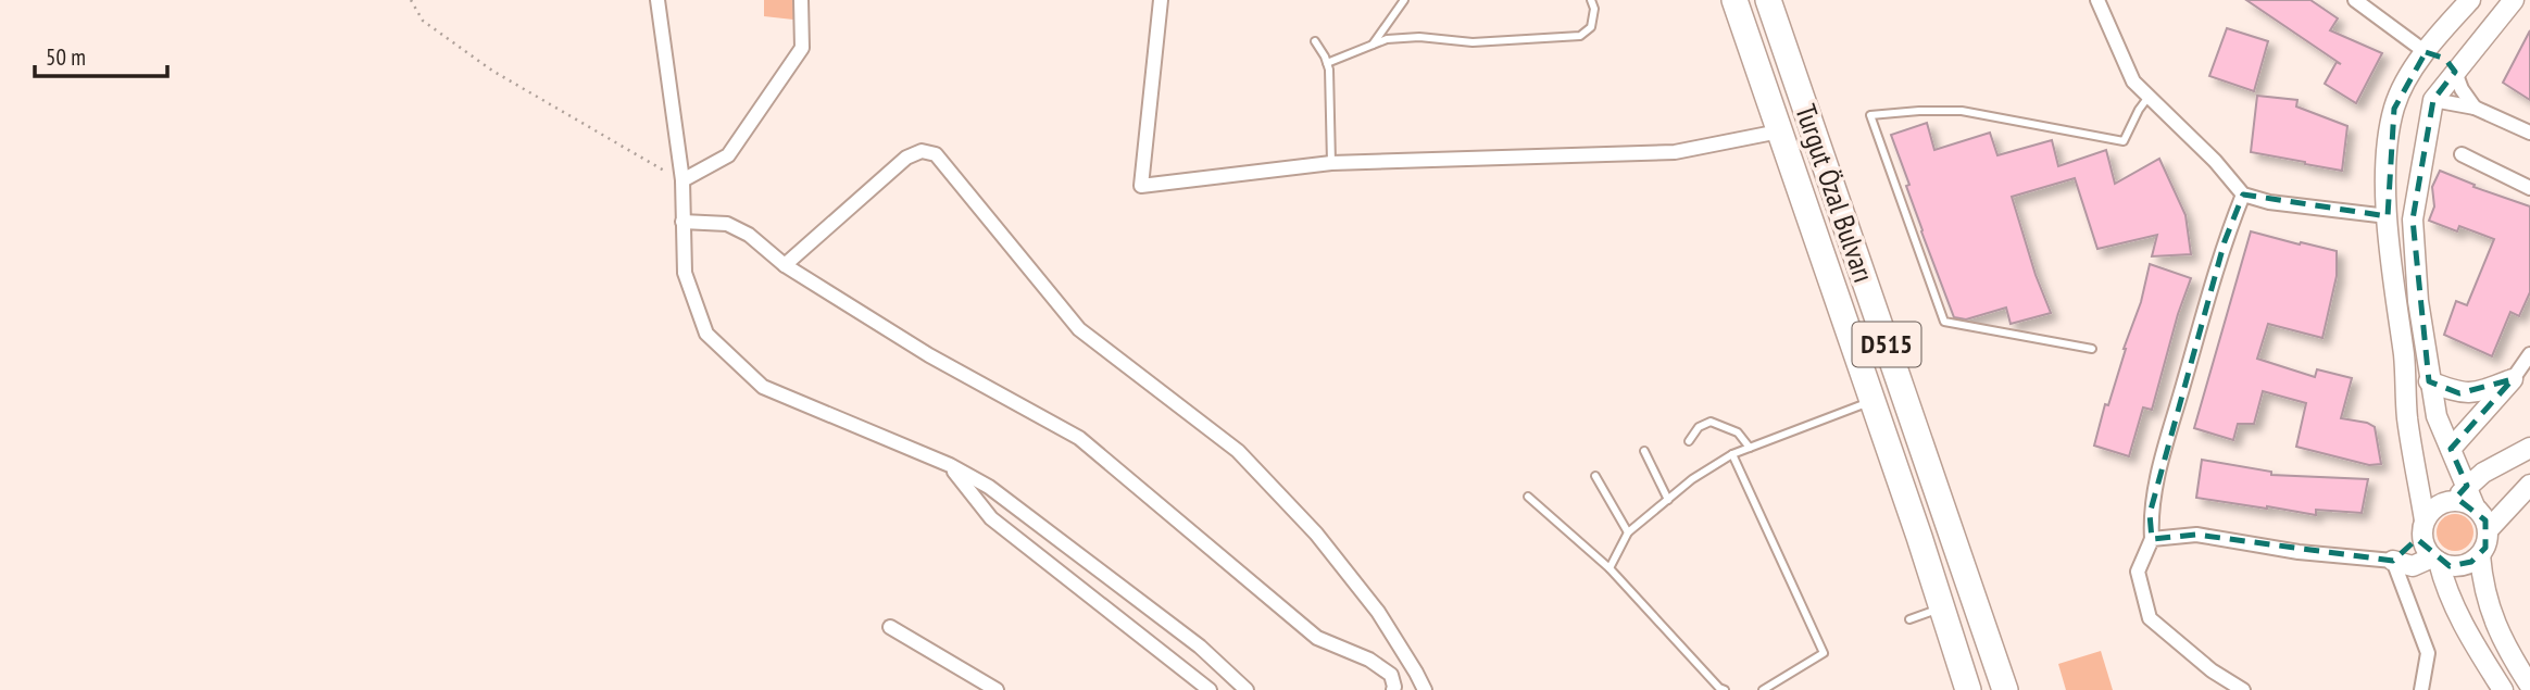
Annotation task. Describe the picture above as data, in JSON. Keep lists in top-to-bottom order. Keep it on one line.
{"streets":{"highway":["Turgut Özal Bulvarı","D515"]},"scale_bar":"50 m"}
